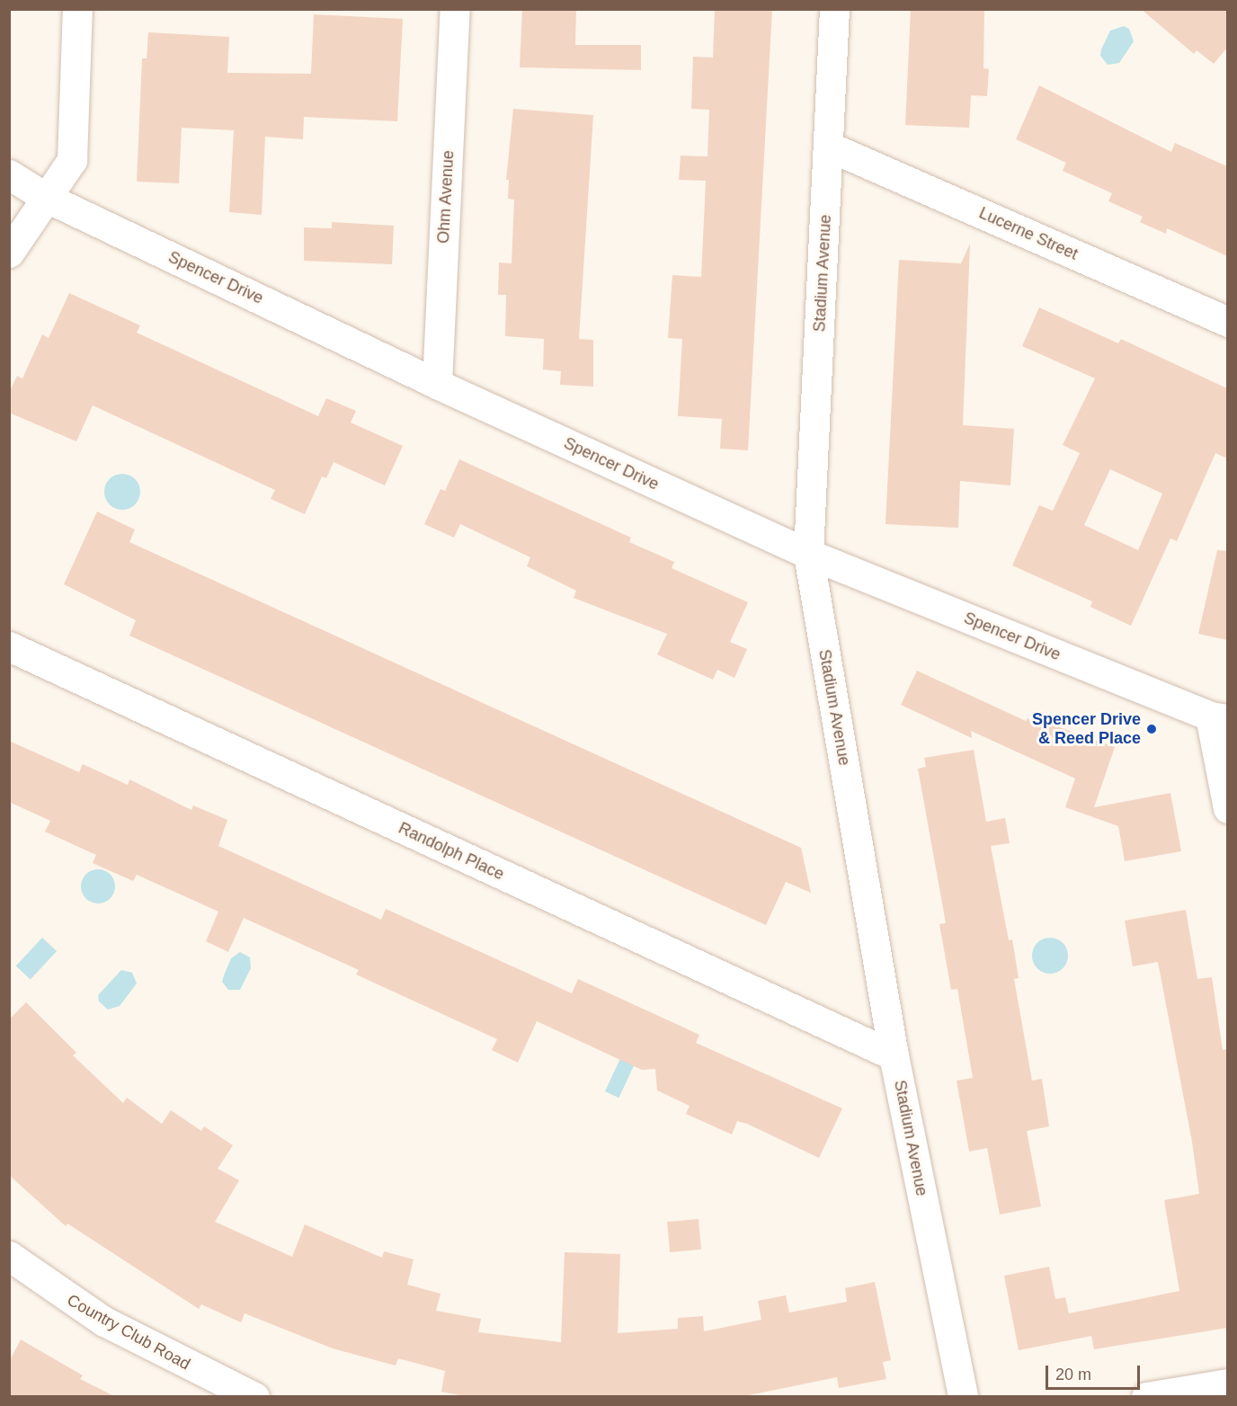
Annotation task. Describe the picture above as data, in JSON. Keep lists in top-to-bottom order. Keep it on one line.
{"streets":{"street":["Ohm Avenue","Lucerne Street","Stadium Avenue","Spencer Drive","Randolph Place","Country Club Road"]},"crossings":[["Ohm Avenue","Spencer Drive"],["Lucerne Street","Stadium Avenue"],["Stadium Avenue","Spencer Drive"],["Stadium Avenue","Randolph Place"]],"places":["Spencer Drive & Reed Place"],"scale_bar":"20 m"}
